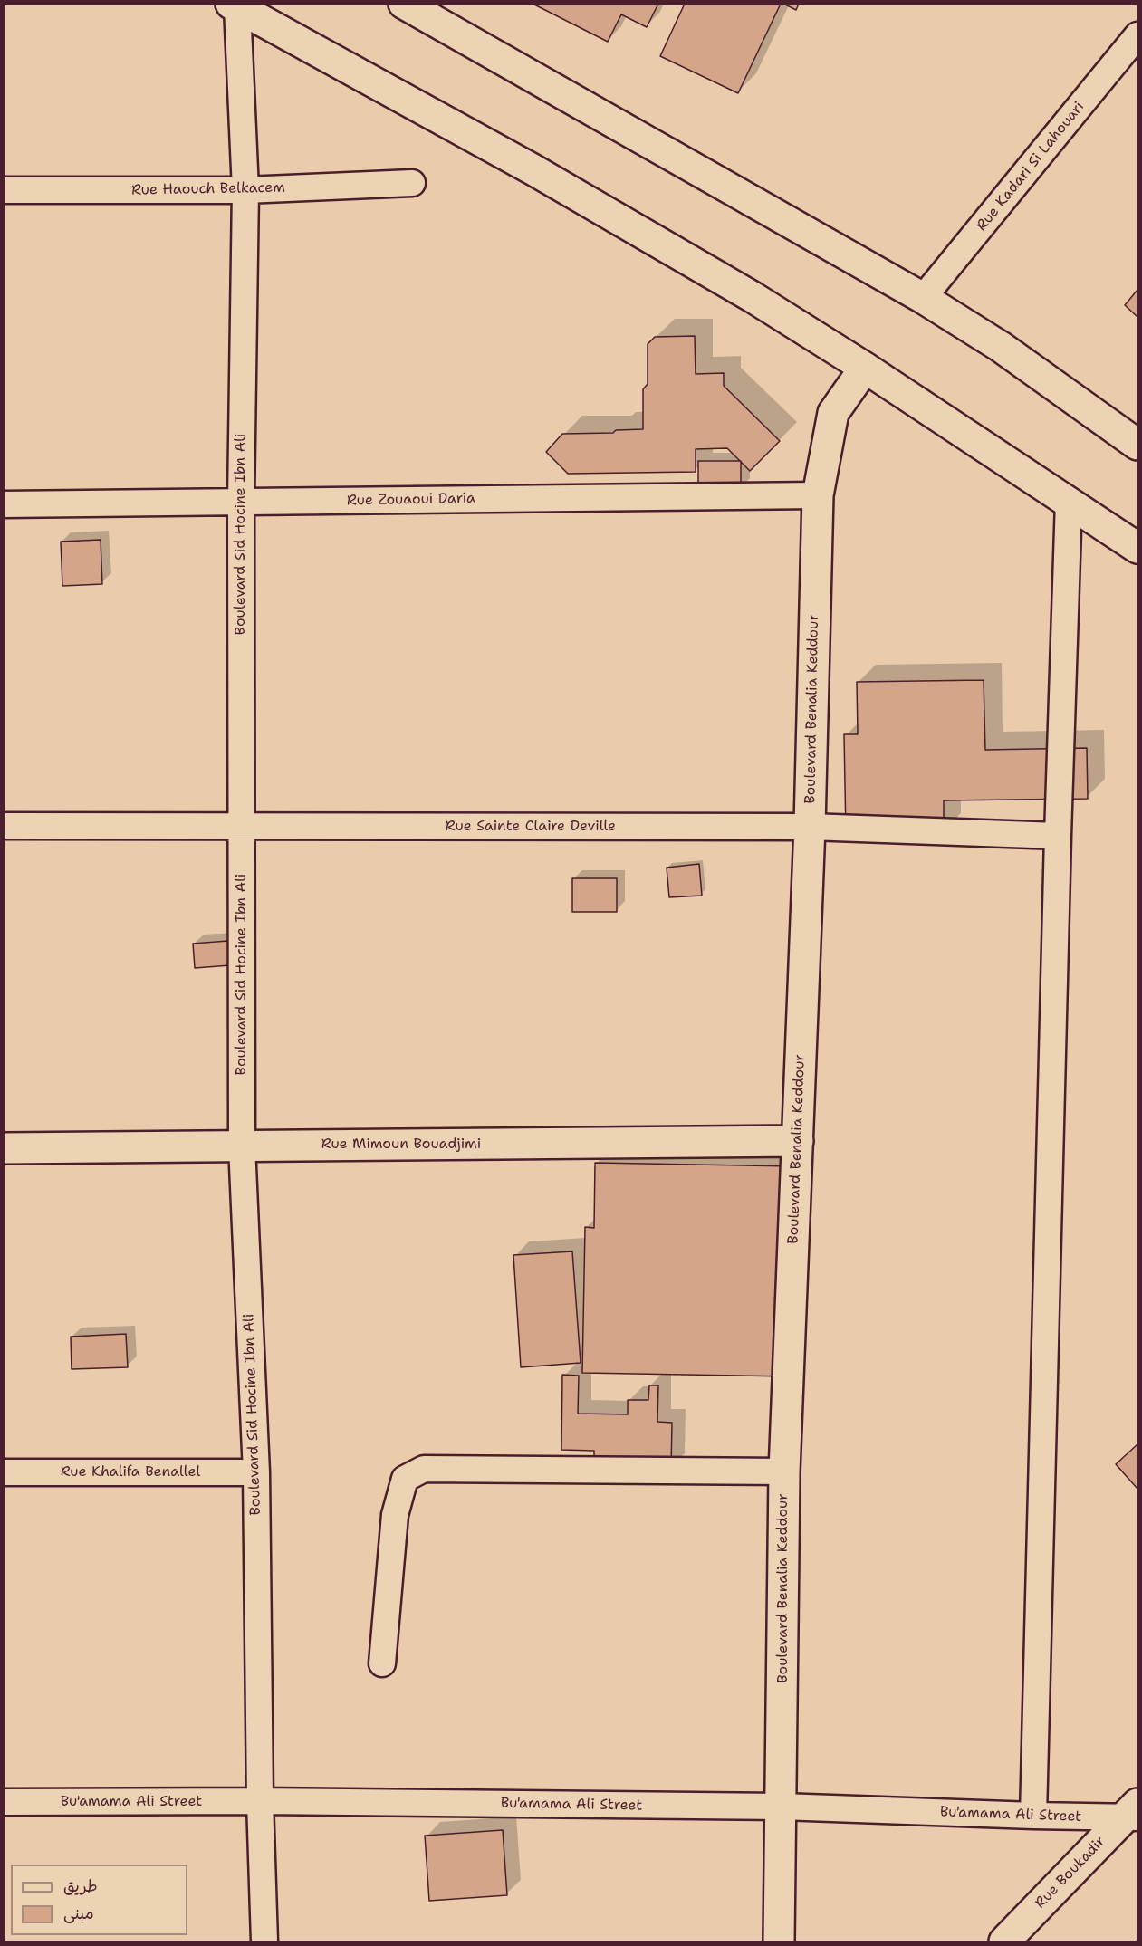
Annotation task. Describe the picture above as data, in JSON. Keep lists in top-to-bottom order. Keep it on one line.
{"streets":{"street":["Rue Kadari Si Lahouari","Rue Haouch Belkacem","Rue Zouaoui Daria","Boulevard Sid Hocine Ibn Ali","Boulevard Benalia Keddour","Rue Sainte Claire Deville","Rue Mimoun Bouadjimi","Rue Khalifa Benallel","Bu'amama Ali Street","Rue Boukadir"]},"crossings":[["Rue Haouch Belkacem","Boulevard Sid Hocine Ibn Ali"],["Rue Zouaoui Daria","Boulevard Sid Hocine Ibn Ali"],["Rue Zouaoui Daria","Boulevard Benalia Keddour"],["Boulevard Sid Hocine Ibn Ali","Rue Sainte Claire Deville"],["Boulevard Sid Hocine Ibn Ali","Rue Mimoun Bouadjimi"],["Boulevard Sid Hocine Ibn Ali","Rue Khalifa Benallel"],["Boulevard Sid Hocine Ibn Ali","Bu'amama Ali Street"],["Boulevard Benalia Keddour","Rue Sainte Claire Deville"],["Boulevard Benalia Keddour","Rue Mimoun Bouadjimi"],["Boulevard Benalia Keddour","Bu'amama Ali Street"],["Bu'amama Ali Street","Rue Boukadir"]],"legend":["طريق","مبنى"]}
